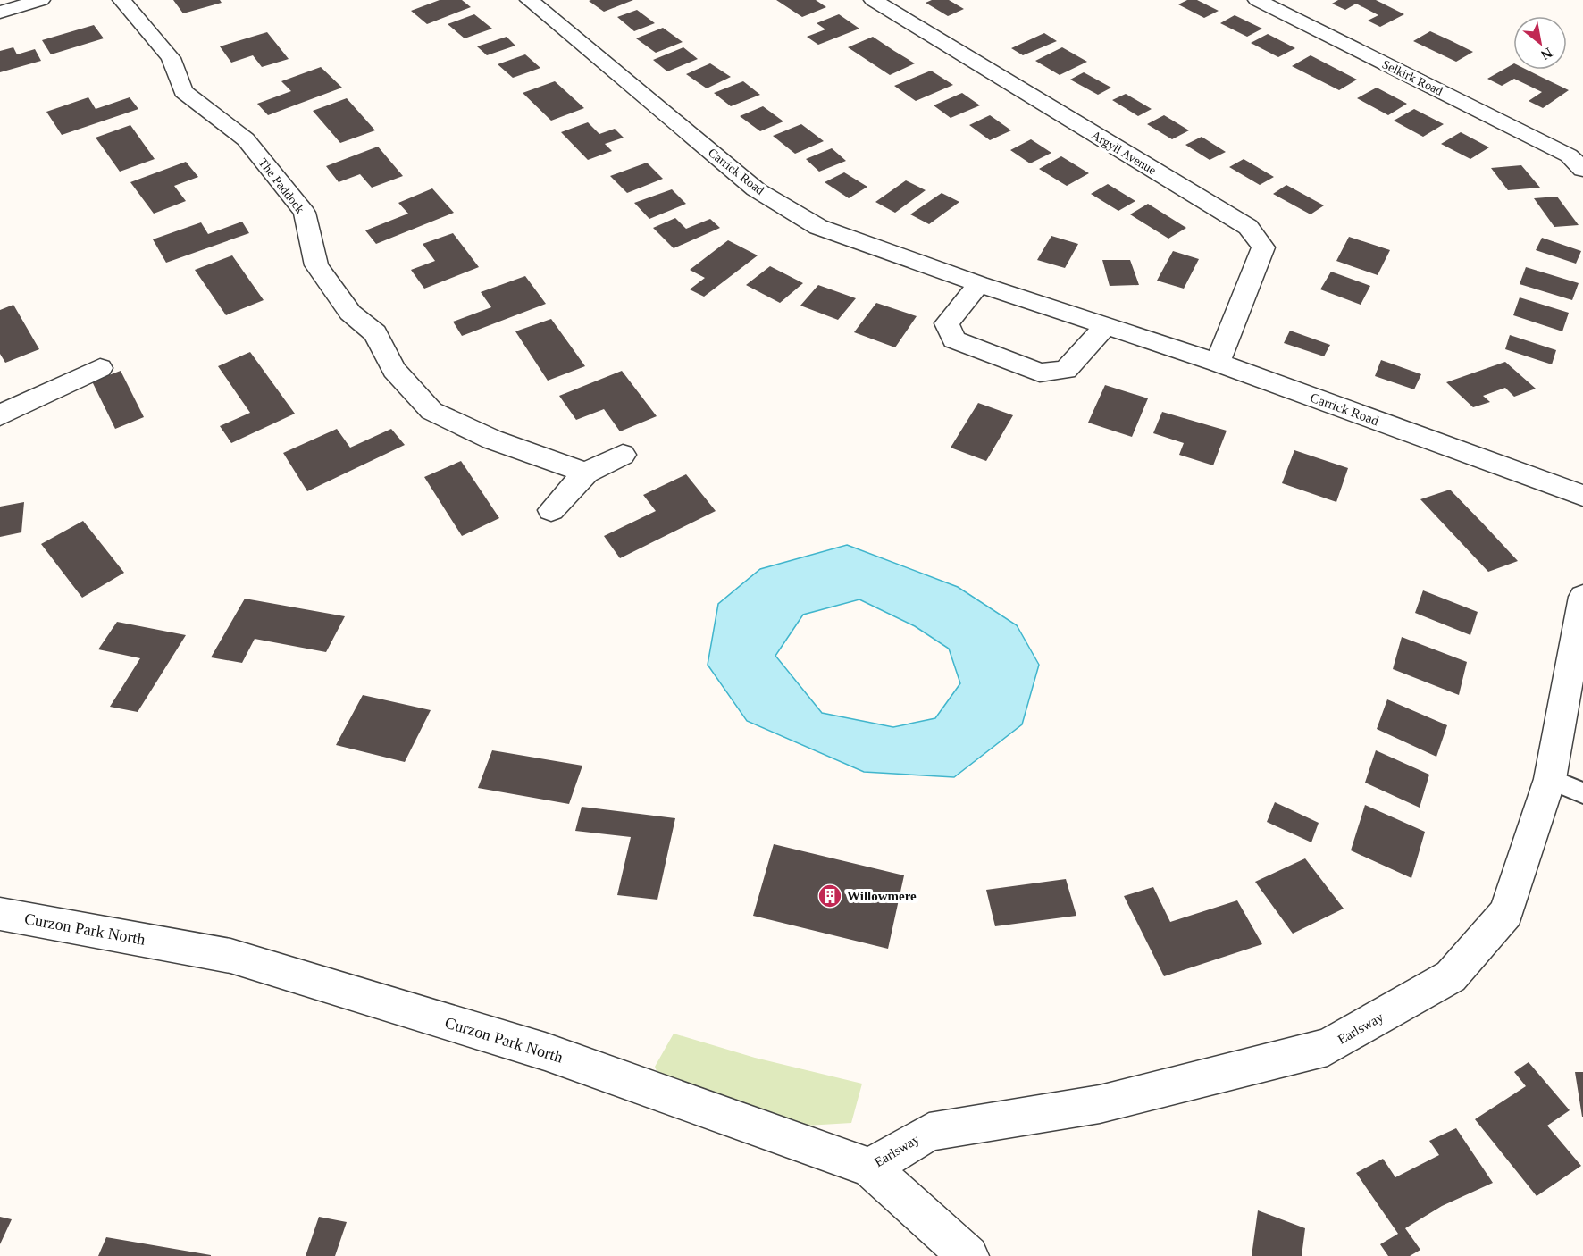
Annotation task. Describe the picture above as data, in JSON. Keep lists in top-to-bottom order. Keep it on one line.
{"streets":{"street":["Selkirk Road","Argyll Avenue","Carrick Road","The Paddock","Curzon Park North","Earlsway"]},"crossings":[["Argyll Avenue","Carrick Road"],["Curzon Park North","Earlsway"]],"places":{"building":["Willowmere"]},"north":"bottom right"}
